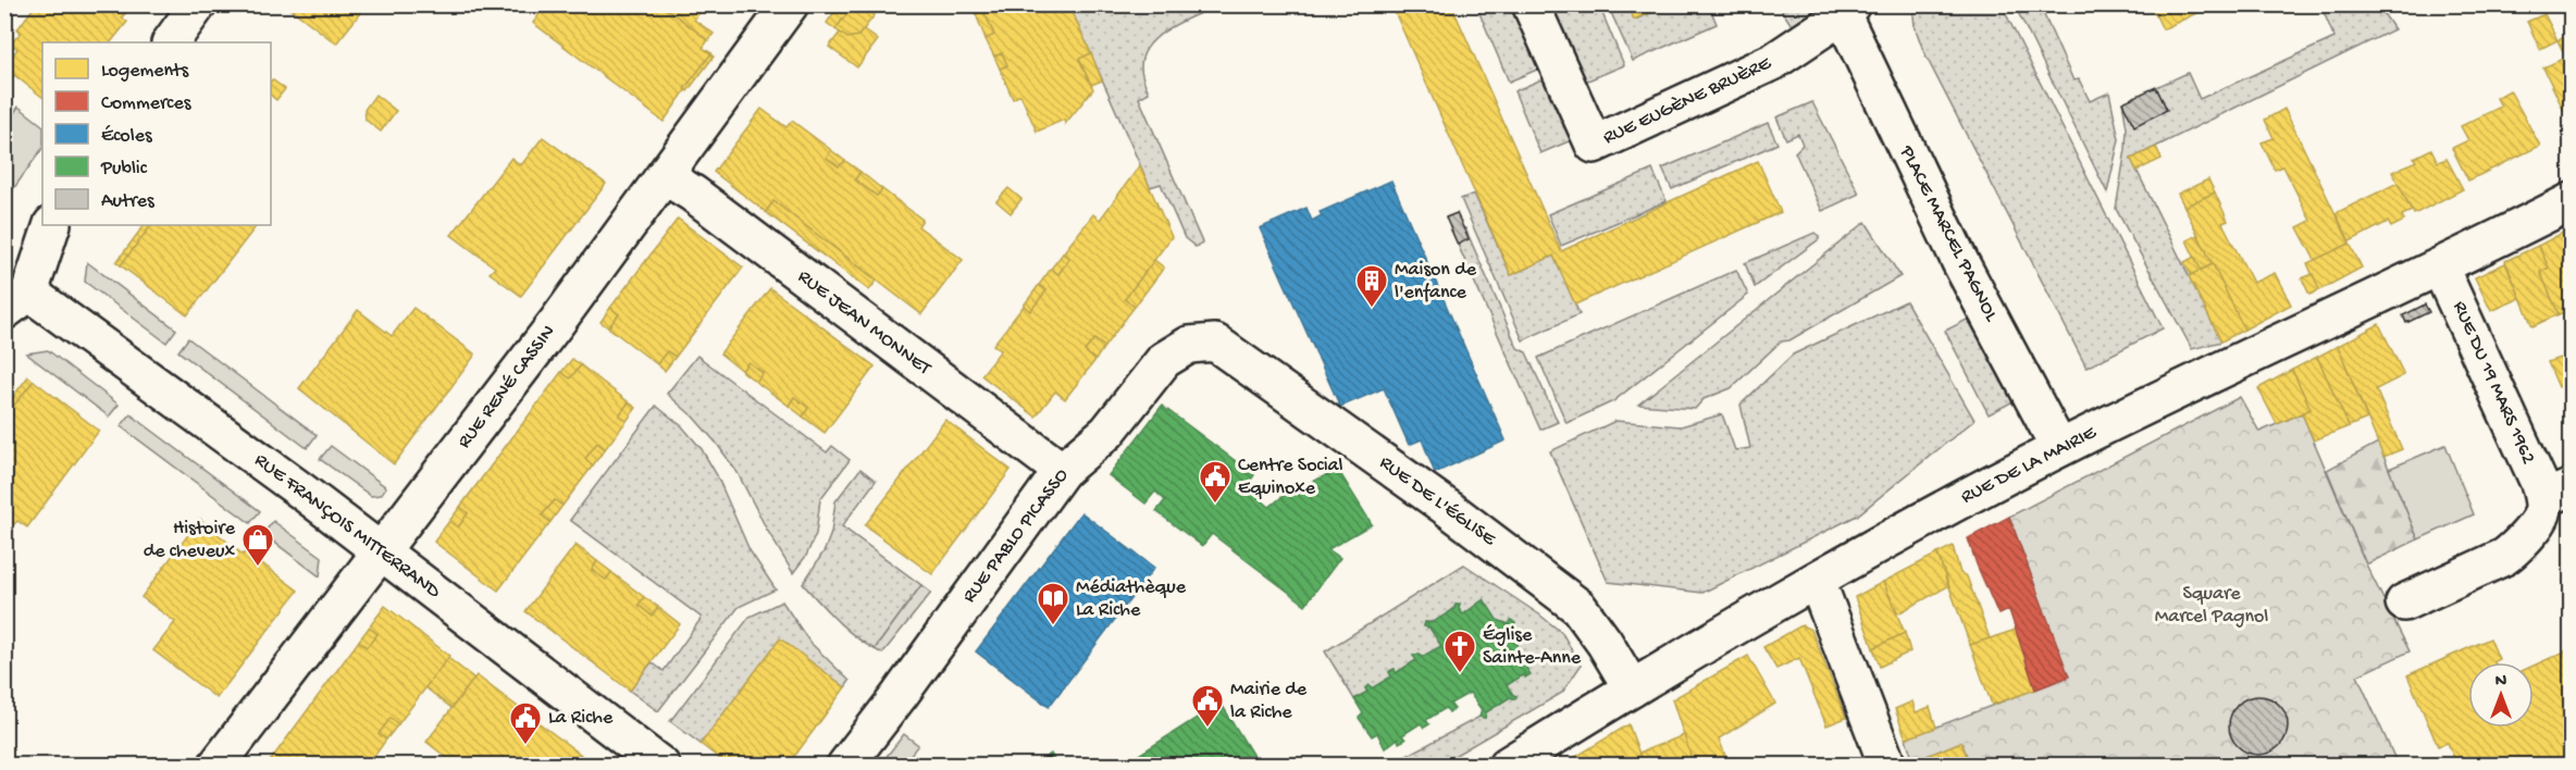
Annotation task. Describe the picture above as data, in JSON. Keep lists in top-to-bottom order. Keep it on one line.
{"streets":{"street":["RUE EUGÈNE BRUÈRE","PLACE MARCEL PAGNOL","RUE JEAN MONNET","RUE DU 19 MARS 1962","RUE RENÉ CASSIN","RUE DE LA MAIRIE","RUE DE L'ÉGLISE","RUE FRANÇOIS MITTERRAND","RUE PABLO PICASSO"]},"crossings":[["RUE EUGÈNE BRUÈRE","PLACE MARCEL PAGNOL"],["PLACE MARCEL PAGNOL","RUE DE LA MAIRIE"],["RUE JEAN MONNET","RUE RENÉ CASSIN"],["RUE JEAN MONNET","RUE PABLO PICASSO"],["RUE DU 19 MARS 1962","RUE DE LA MAIRIE"],["RUE RENÉ CASSIN","RUE FRANÇOIS MITTERRAND"],["RUE DE LA MAIRIE","RUE DE L'ÉGLISE"],["RUE DE L'ÉGLISE","RUE PABLO PICASSO"]],"parks":["Square Marcel Pagnol"],"places":{"building":["Maison de l'enfance"],"public building":["Centre Social Equinoxe","Mairie de la Riche","La Riche"],"shop":["Histoire de cheveux"],"library":["Médiathèque La Riche"],"church":["Église Sainte-Anne"]},"legend":["Logements","Commerces","Écoles","Public","Autres"],"north":"top"}
